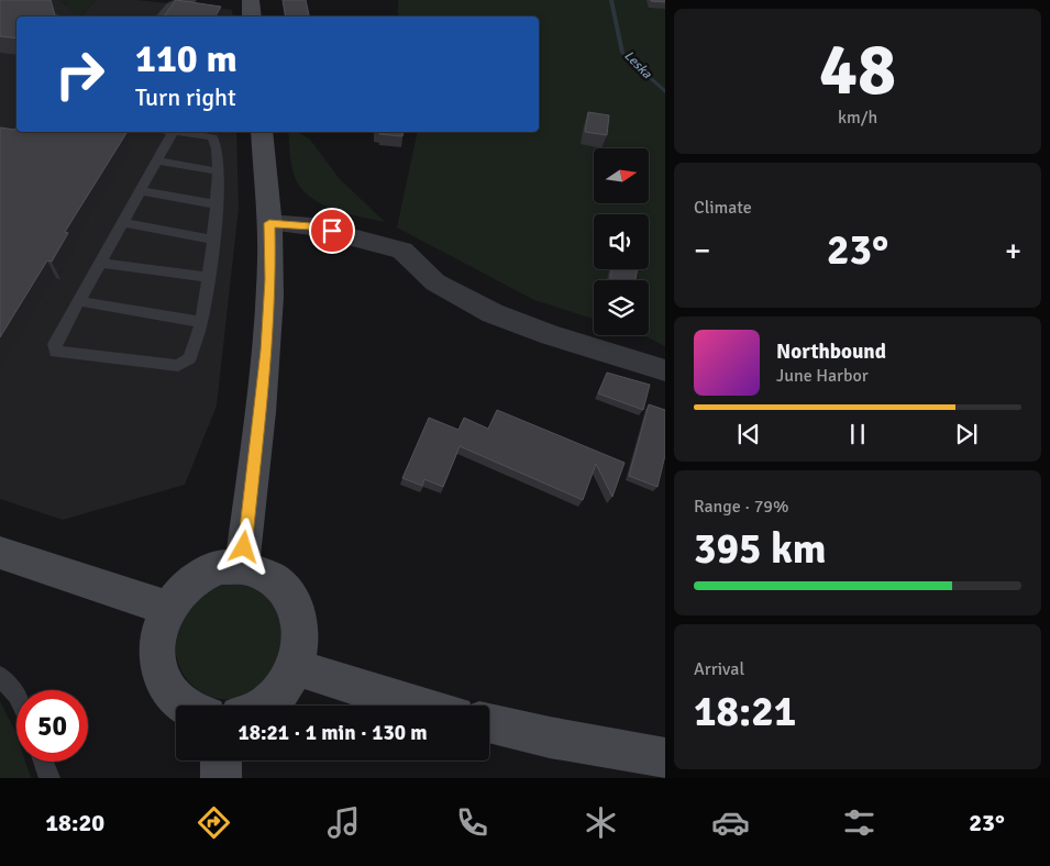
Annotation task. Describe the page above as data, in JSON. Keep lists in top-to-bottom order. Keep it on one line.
{"water":["Leska"],"north":"right","page":{"tile":[["48","km/h"],"Climate",["Range · 79%","395 km"],["Arrival","18:21"]],"turn":["110 m","Turn right"],"heat":["−","23°","+"],"song":["Northbound","June Harbor"],"limit":"50","trip":"18:21 · 1 min · 130 m","tabs":["18:20","23°"]}}
